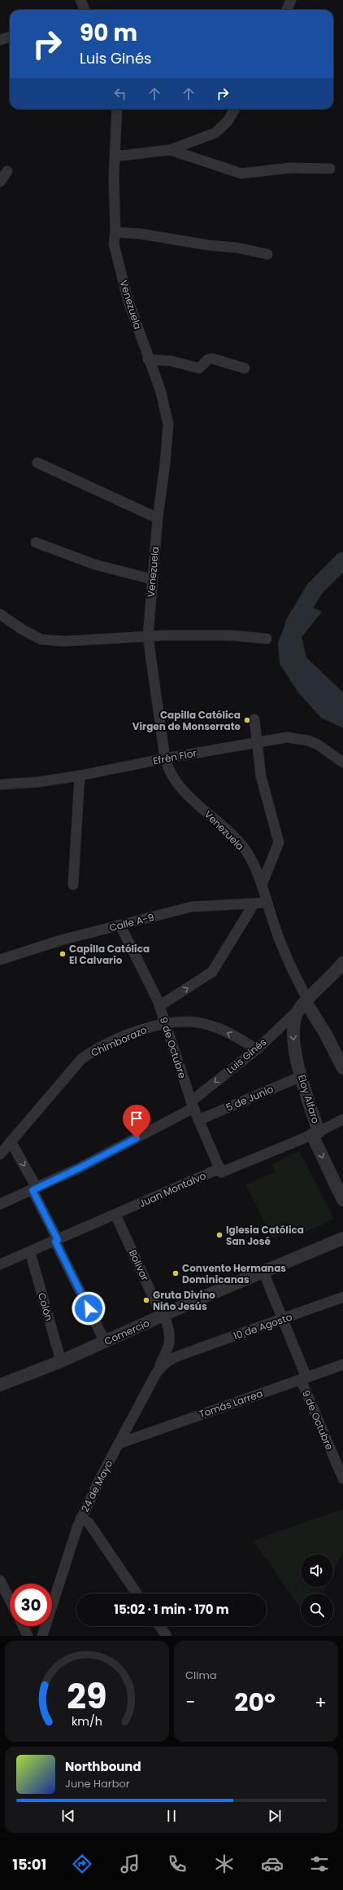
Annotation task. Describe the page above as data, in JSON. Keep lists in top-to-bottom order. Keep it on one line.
{"streets":{"street":["Venezuela","Efrén Flor","Calle A-9","Chimborazo","9 de Octubre","Luis Ginés","5 de Junio","Eloy Alfaro","Juan Montalvo","Bolívar","Colón","10 de Agosto","Comercio","Tomás Larrea","24 de Mayo"]},"crossings":[["Venezuela","Efrén Flor"],["Venezuela","Calle A-9"],["Venezuela","Luis Ginés"],["Venezuela","Eloy Alfaro"],["Calle A-9","9 de Octubre"],["Chimborazo","9 de Octubre"],["Chimborazo","Luis Ginés"],["9 de Octubre","Luis Ginés"],["9 de Octubre","5 de Junio"],["9 de Octubre","Juan Montalvo"],["9 de Octubre","10 de Agosto"],["9 de Octubre","Comercio"],["9 de Octubre","Tomás Larrea"],["Luis Ginés","Eloy Alfaro"],["5 de Junio","Eloy Alfaro"],["Eloy Alfaro","Juan Montalvo"],["Juan Montalvo","Bolívar"],["Juan Montalvo","Colón"],["Bolívar","10 de Agosto"],["Bolívar","Comercio"],["Bolívar","24 de Mayo"],["Colón","Comercio"],["10 de Agosto","24 de Mayo"],["Tomás Larrea","24 de Mayo"]],"one_way":["Eloy Alfaro"],"places":["Capilla Católica Virgen de Monserrate","Capilla Católica El Calvario","Iglesia Católica San José","Convento Hermanas Dominicanas","Gruta Divino Niño Jesús"],"page":{"turn":["90 m","Luis Ginés"],"limit":"30","trip":"15:02 · 1 min · 170 m","tile":"Clima","heat":["−","20°","+"],"song":["Northbound","June Harbor"],"tabs":"15:01","gauge":["29","km/h"]}}
